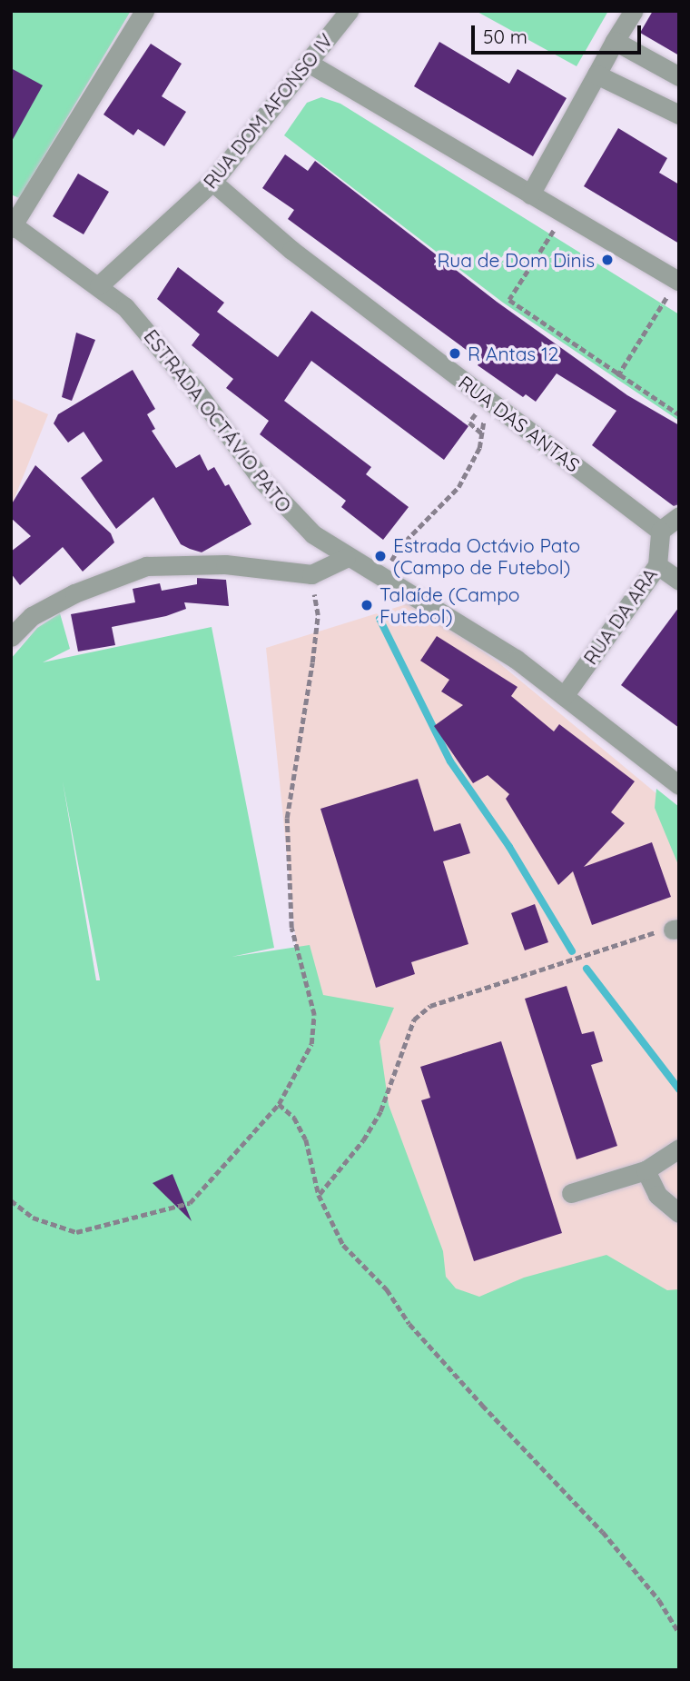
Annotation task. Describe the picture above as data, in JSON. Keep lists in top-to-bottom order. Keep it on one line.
{"streets":{"street":["RUA DOM AFONSO IV","ESTRADA OCTÁVIO PATO","RUA DAS ANTAS","RUA DA ARA"]},"crossings":[["RUA DOM AFONSO IV","ESTRADA OCTÁVIO PATO"],["RUA DOM AFONSO IV","RUA DAS ANTAS"],["ESTRADA OCTÁVIO PATO","RUA DA ARA"],["RUA DAS ANTAS","RUA DA ARA"]],"places":["Rua de Dom Dinis","R Antas 12","Estrada Octávio Pato (Campo de Futebol)","Talaíde (Campo Futebol)"],"scale_bar":"50 m"}
